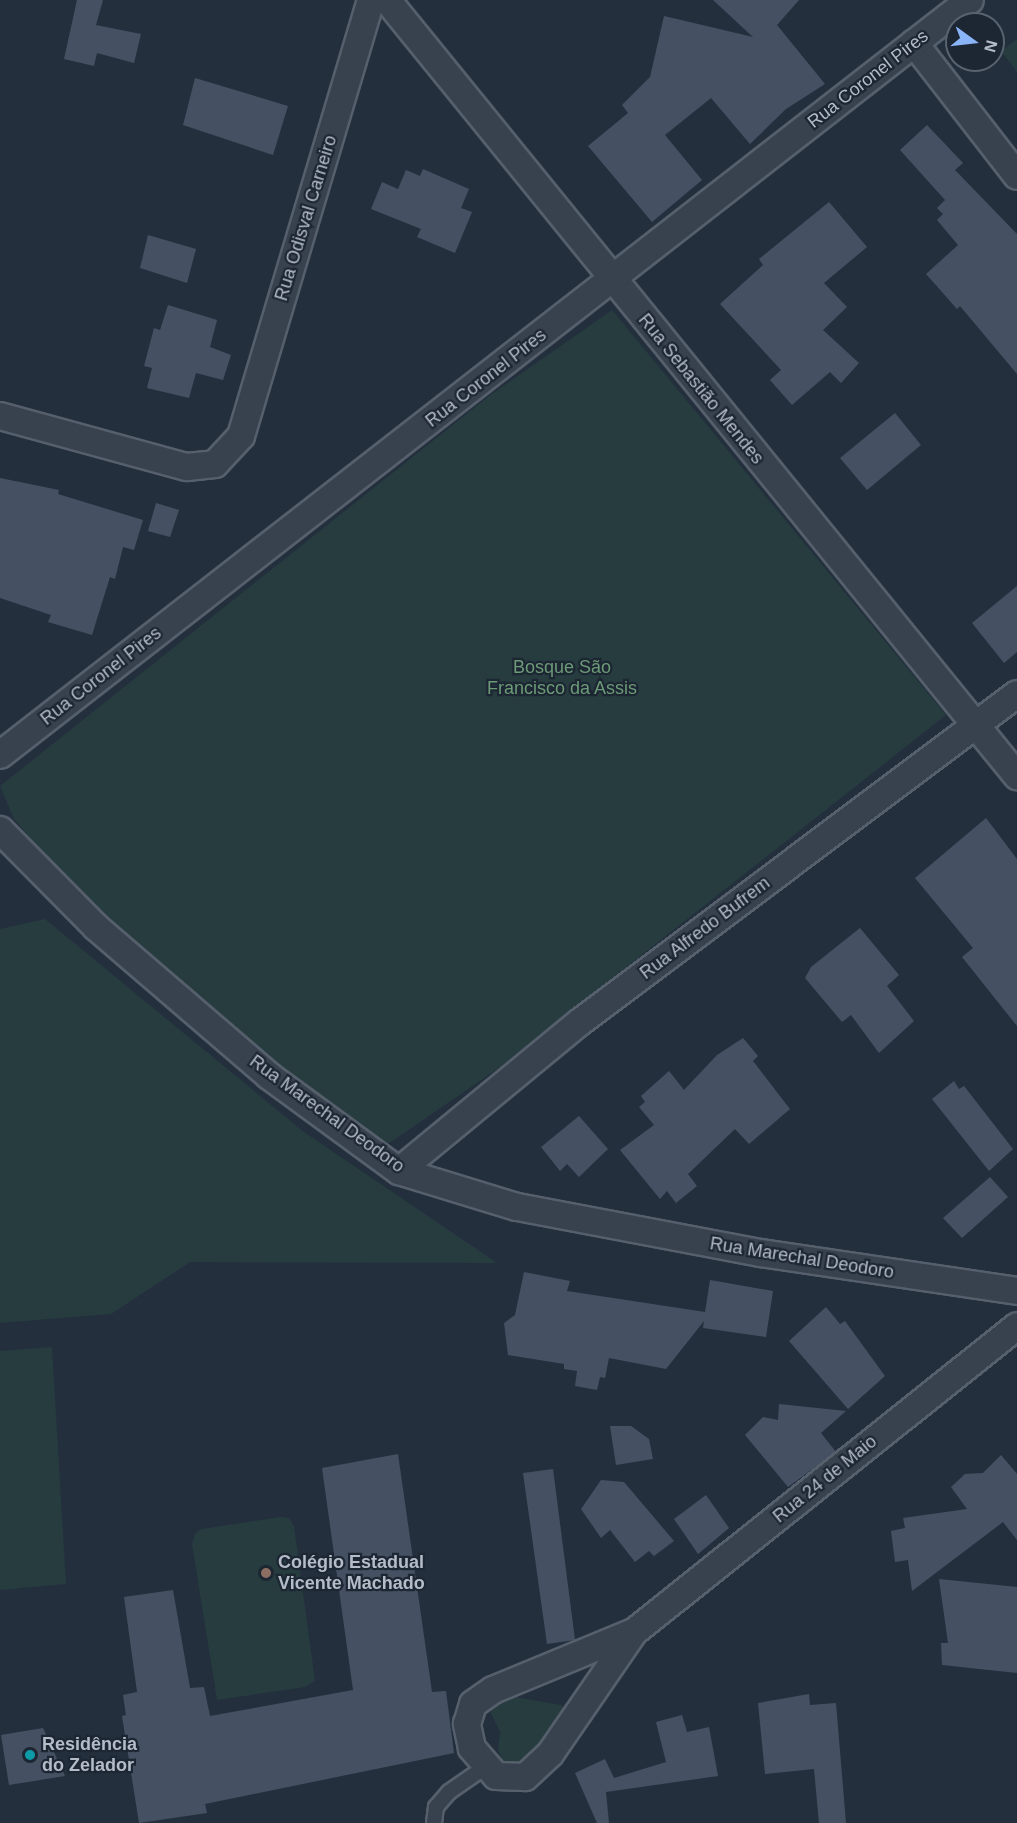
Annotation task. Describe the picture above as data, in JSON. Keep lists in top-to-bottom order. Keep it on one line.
{"streets":{"street":["Rua Coronel Pires","Rua Odisval Carneiro","Rua Sebastião Mendes","Rua Alfredo Bufrem","Rua Marechal Deodoro","Rua 24 de Maio"]},"crossings":[["Rua Coronel Pires","Rua Sebastião Mendes"],["Rua Sebastião Mendes","Rua Alfredo Bufrem"],["Rua Alfredo Bufrem","Rua Marechal Deodoro"]],"parks":["Bosque São Francisco da Assis"],"places":["Colégio Estadual Vicente Machado","Residência do Zelador"],"north":"right"}
